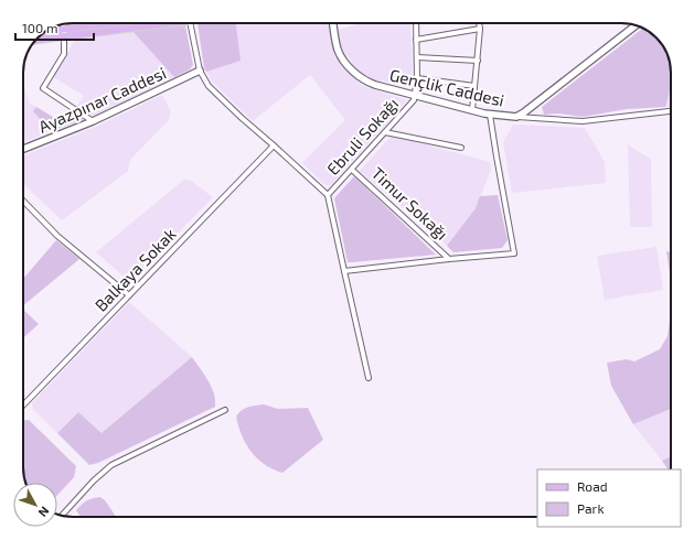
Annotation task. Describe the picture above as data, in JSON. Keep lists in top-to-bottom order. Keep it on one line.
{"streets":{"street":["Gençlik Caddesi","Ayazpınar Caddesi","Ebruli Sokağı","Timur Sokağı","Balkaya Sokak"]},"crossings":[["Gençlik Caddesi","Ebruli Sokağı"],["Ebruli Sokağı","Timur Sokağı"]],"legend":["Road","Park"],"scale_bar":"100 m","north":"bottom right"}
